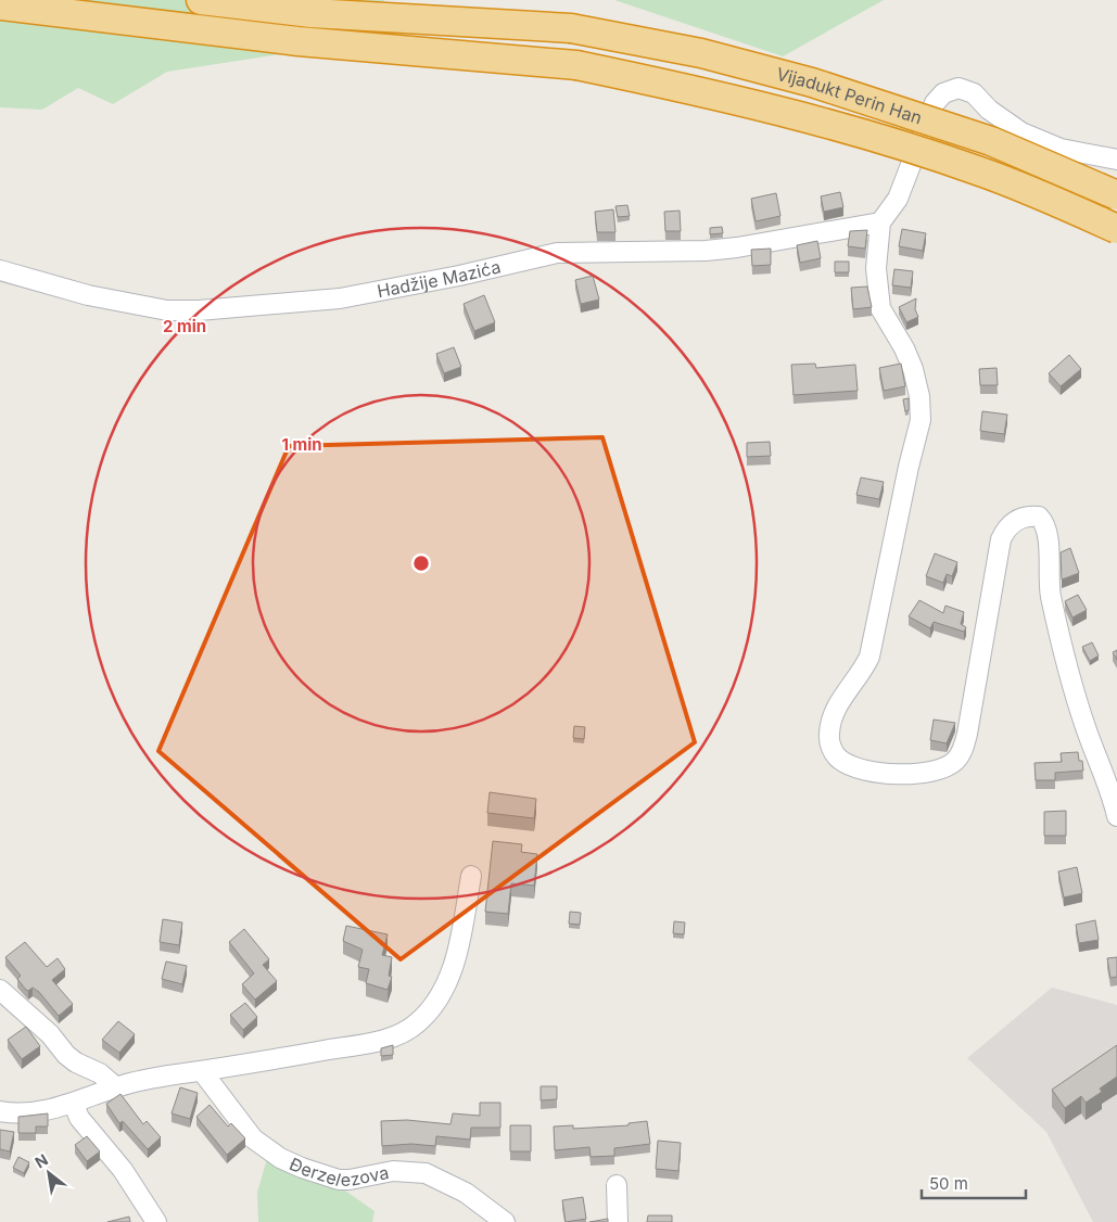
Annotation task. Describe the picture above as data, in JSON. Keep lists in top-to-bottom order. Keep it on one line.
{"streets":{"highway":["Vijadukt Perin Han"],"street":["Hadžije Mazića","Đerzelezova"]},"scale_bar":"50 m","north":"top left","rings":["2 min","1 min"]}
